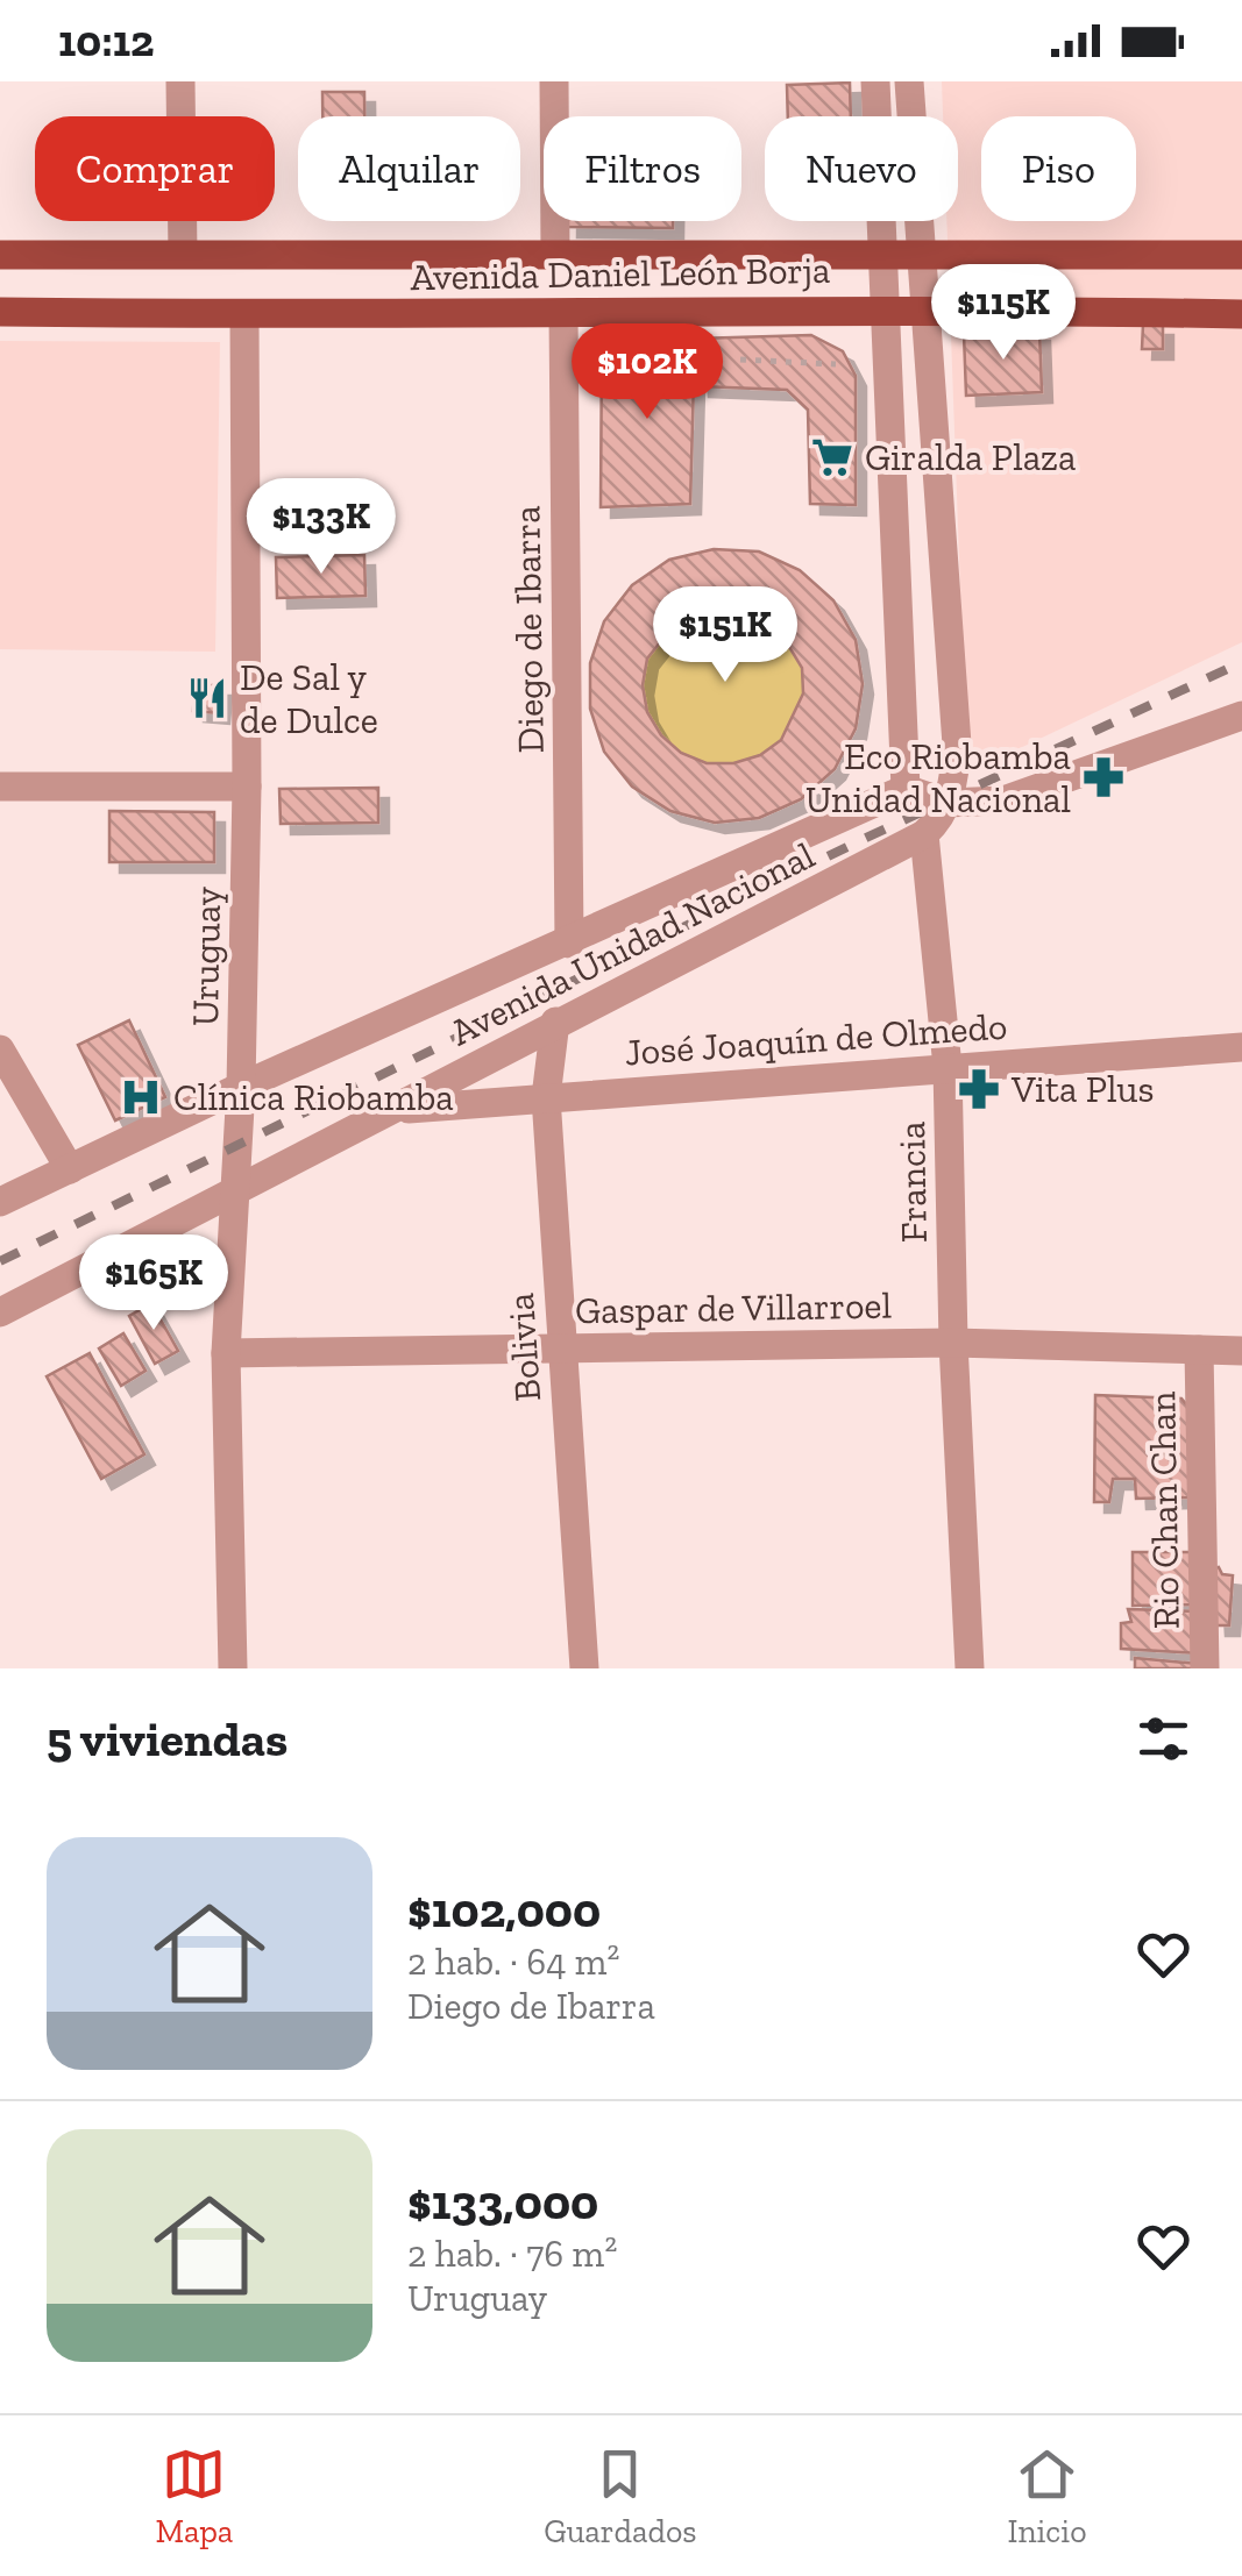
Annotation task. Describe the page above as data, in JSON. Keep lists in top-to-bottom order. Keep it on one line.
{"streets":{"main road":["Avenida Daniel León Borja"],"street":["Diego de Ibarra","Avenida Unidad Nacional","Uruguay","José Joaquín de Olmedo","Francia","Gaspar de Villarroel","Bolivia","Rio Chan Chan"]},"crossings":[["Avenida Daniel León Borja","Diego de Ibarra"],["Avenida Daniel León Borja","Uruguay"],["Diego de Ibarra","Avenida Unidad Nacional"],["Avenida Unidad Nacional","Uruguay"],["Avenida Unidad Nacional","José Joaquín de Olmedo"],["Avenida Unidad Nacional","Francia"],["Avenida Unidad Nacional","Bolivia"],["Uruguay","Gaspar de Villarroel"],["José Joaquín de Olmedo","Francia"],["José Joaquín de Olmedo","Bolivia"],["Francia","Gaspar de Villarroel"],["Gaspar de Villarroel","Bolivia"],["Gaspar de Villarroel","Rio Chan Chan"]],"places":{"supermarket":["Giralda Plaza"],"restaurant":["De Sal y de Dulce"],"pharmacy":["Eco Riobamba Unidad Nacional","Vita Plus"],"hospital":["Clínica Riobamba"]},"page":{"status":"10:12","chip":["Comprar","Alquilar","Filtros","Nuevo","Piso"],"price":["$115K","$102K","$133K","$151K","$165K"],"heading":"5 viviendas","list":[{"name":"$102,000","note":"2 hab. · 64 m² · Diego de Ibarra"},{"name":"$133,000","note":"2 hab. · 76 m² · Uruguay"}],"tabs":["Mapa","Guardados","Inicio"]}}
